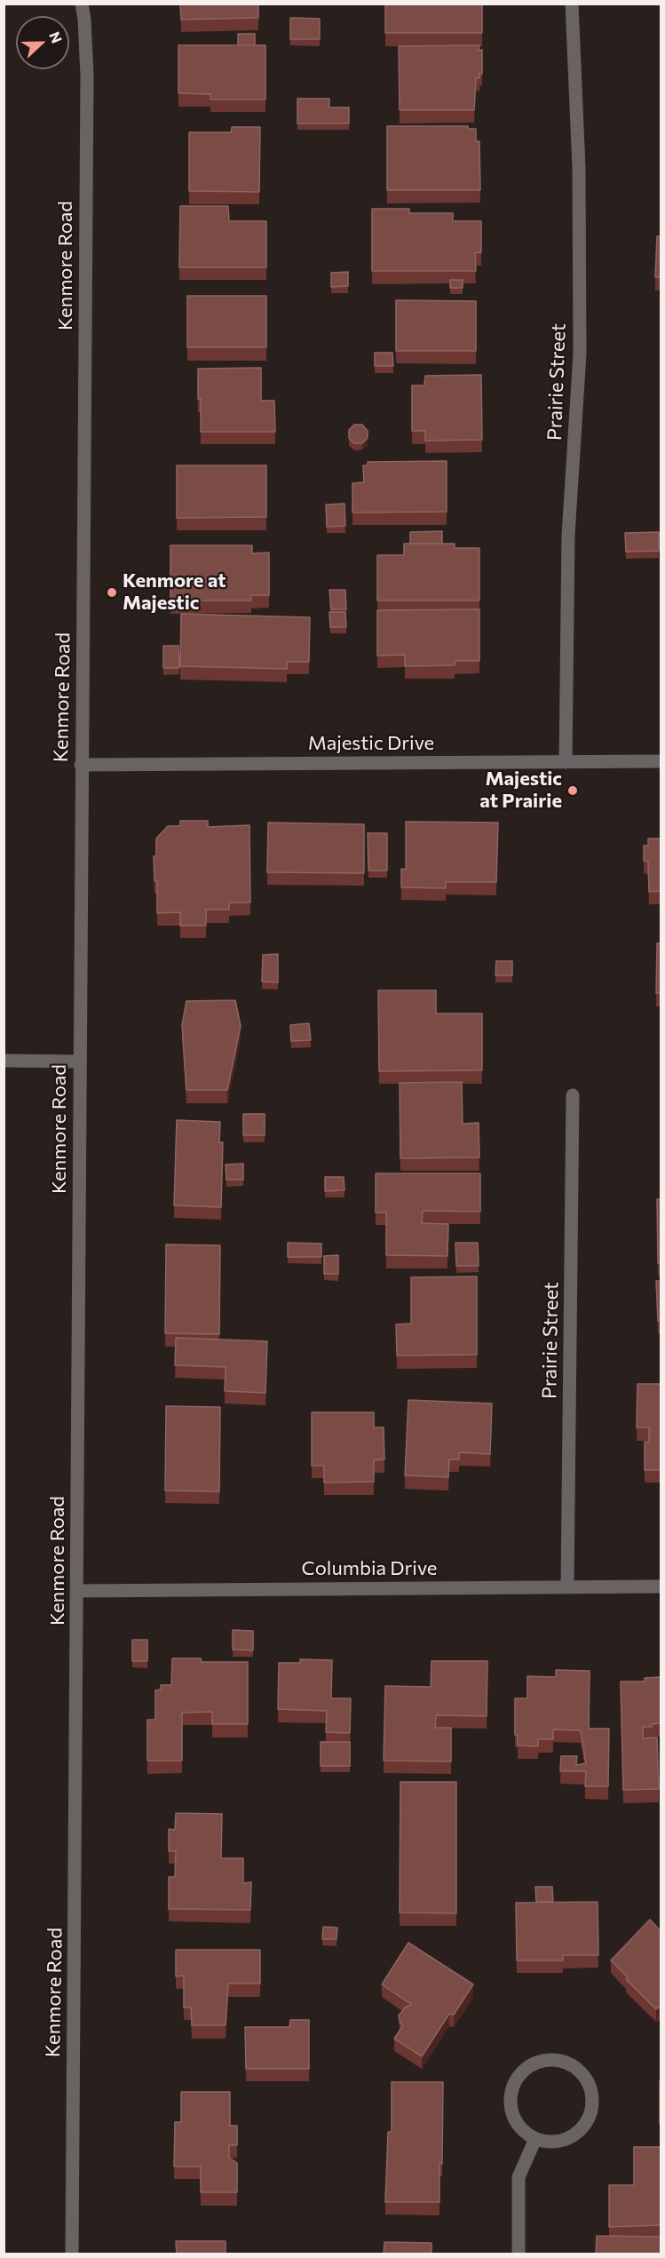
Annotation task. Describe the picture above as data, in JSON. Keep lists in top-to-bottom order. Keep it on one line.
{"streets":{"street":["Kenmore Road","Prairie Street","Majestic Drive","Columbia Drive"]},"crossings":[["Kenmore Road","Majestic Drive"],["Kenmore Road","Columbia Drive"],["Prairie Street","Majestic Drive"],["Prairie Street","Columbia Drive"]],"places":["Kenmore at Majestic","Majestic at Prairie"],"north":"right"}
